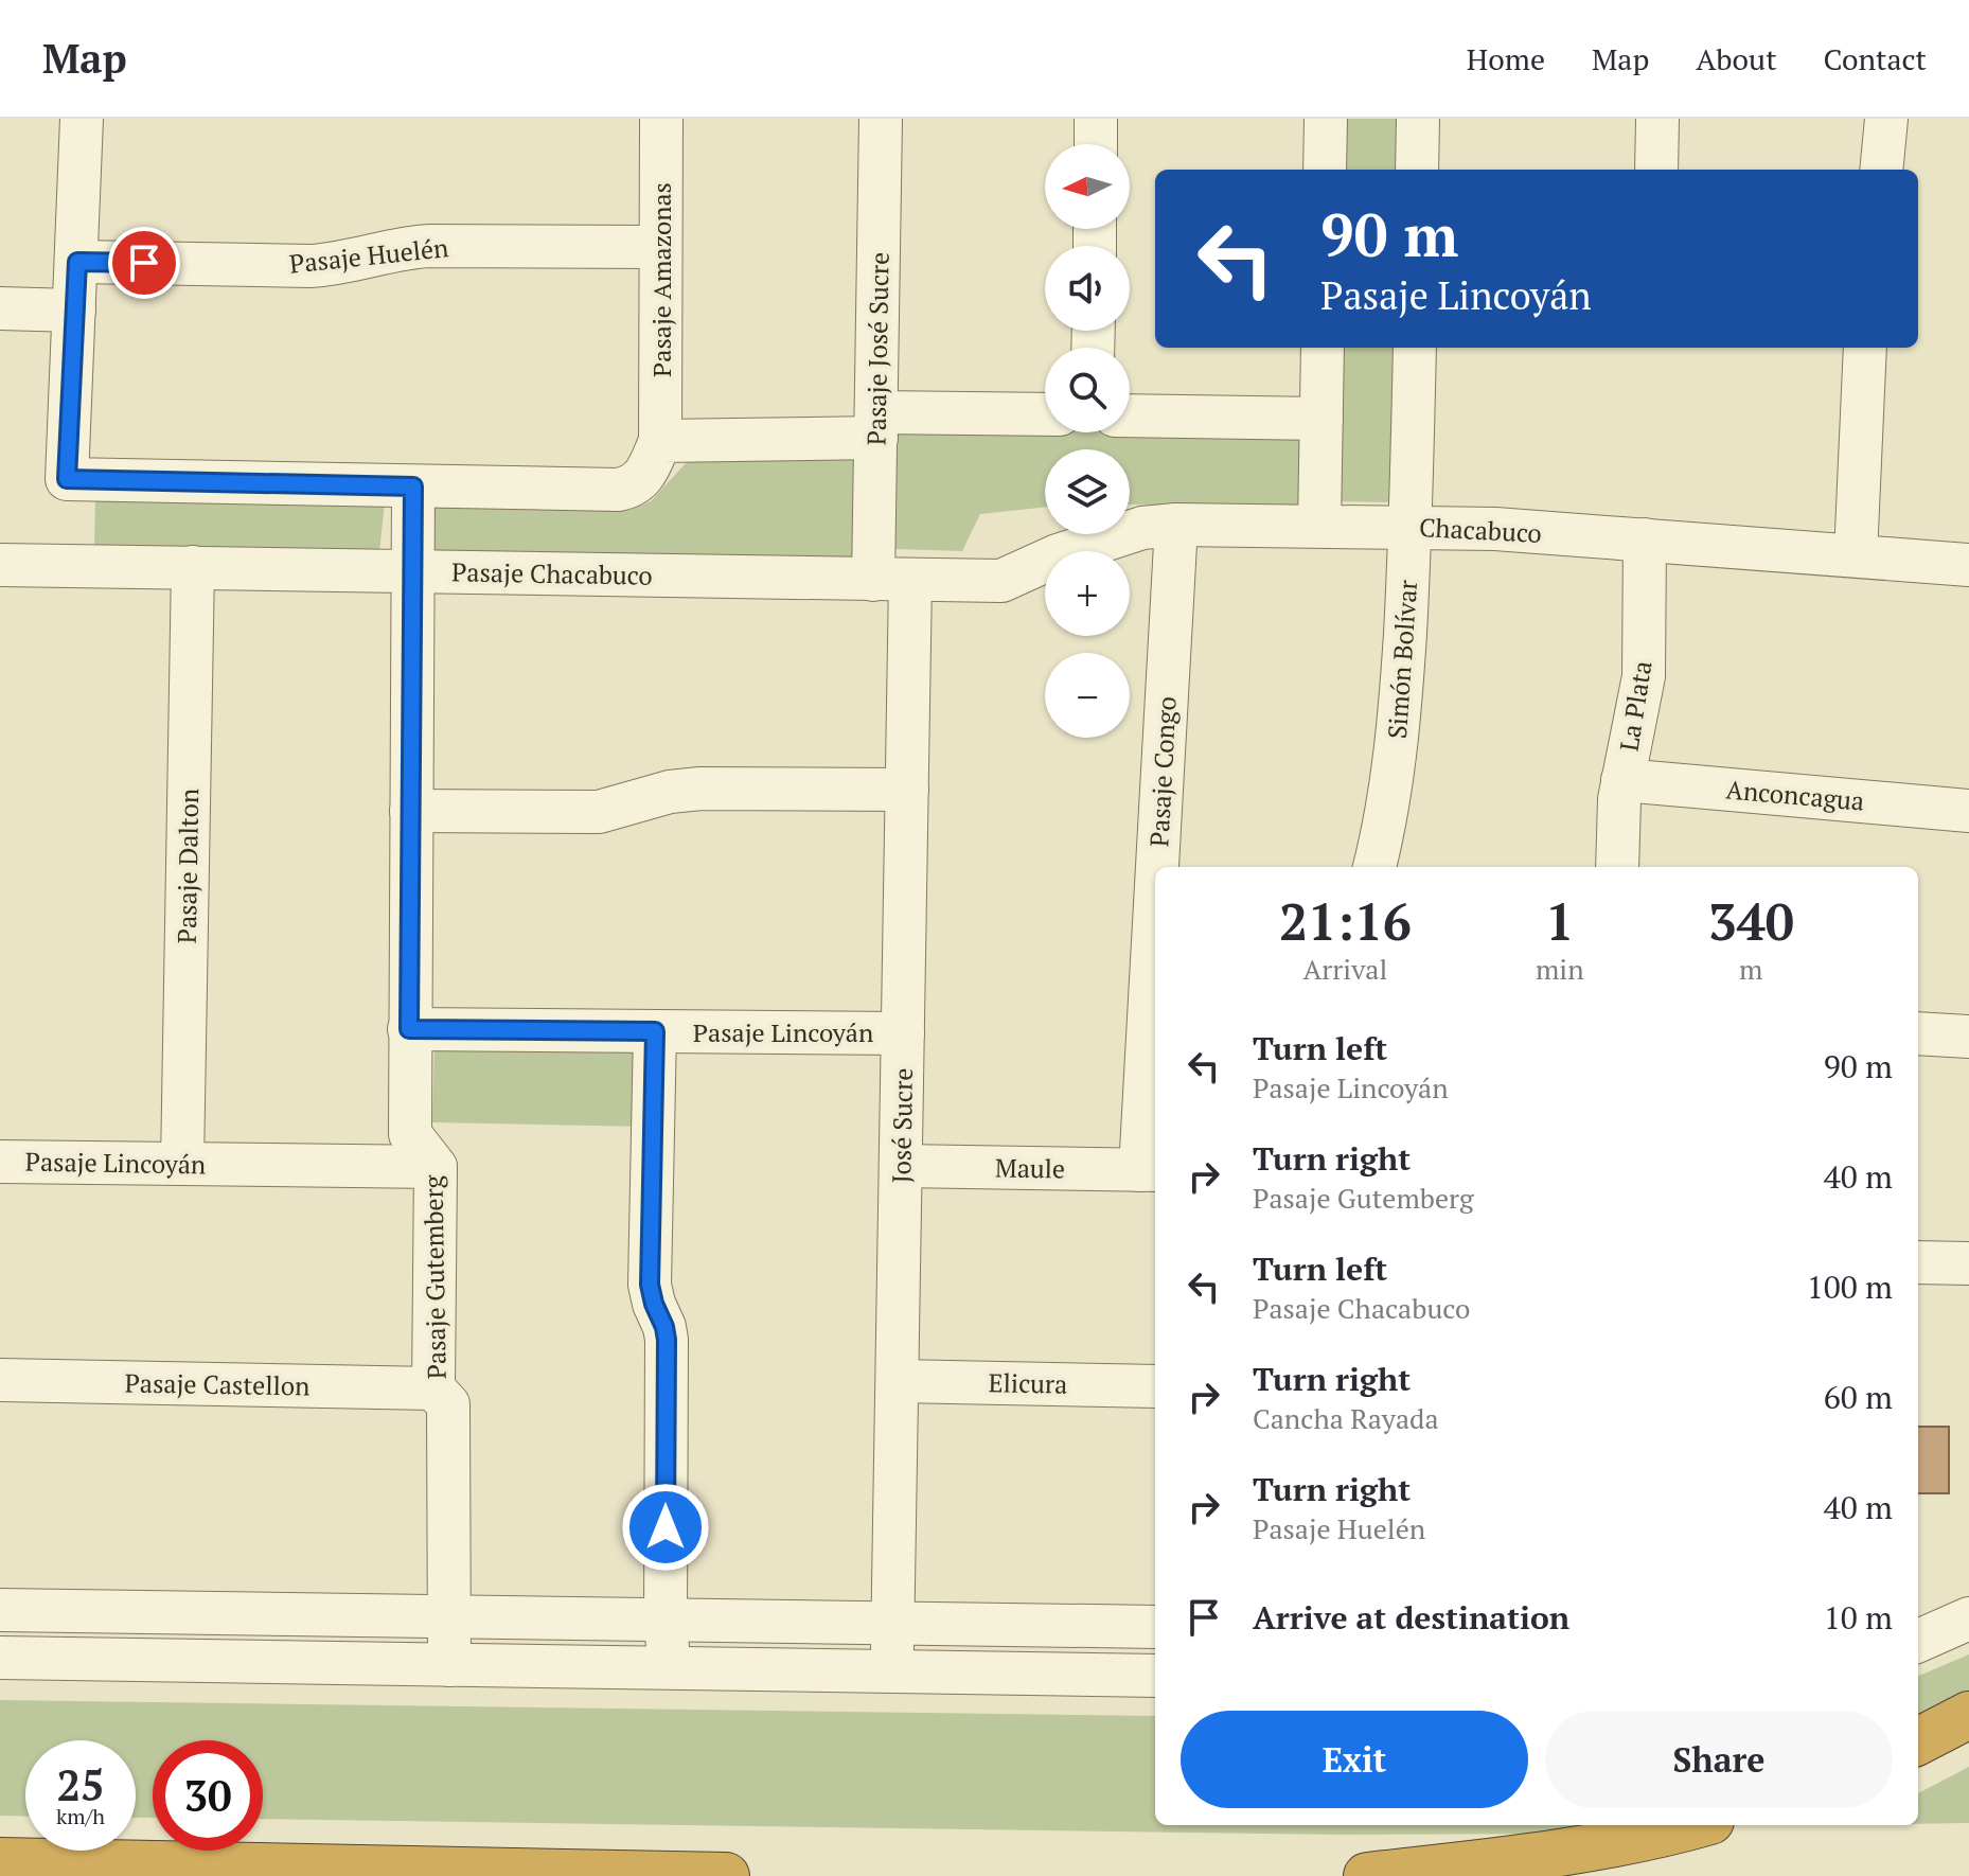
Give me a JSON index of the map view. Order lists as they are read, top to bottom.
{
  "streets": {
    "street": [
      "Pasaje Huelén",
      "Pasaje Amazonas",
      "Pasaje José Sucre",
      "Chacabuco",
      "Pasaje Chacabuco",
      "Simón Bolívar",
      "La Plata",
      "Pasaje Congo",
      "Anconcagua",
      "Pasaje Dalton",
      "Pasaje Lincoyán",
      "José Sucre",
      "Maule",
      "Pasaje Gutemberg",
      "Elicura",
      "Pasaje Castellon"
    ]
  },
  "crossings": [
    ["Pasaje Huelén", "Pasaje Amazonas"],
    ["Pasaje José Sucre", "Pasaje Chacabuco"],
    ["Pasaje José Sucre", "José Sucre"],
    ["Chacabuco", "Pasaje Chacabuco"],
    ["Chacabuco", "Simón Bolívar"],
    ["Chacabuco", "La Plata"],
    ["Chacabuco", "Pasaje Congo"],
    ["Pasaje Chacabuco", "Pasaje Dalton"],
    ["Pasaje Chacabuco", "José Sucre"],
    ["Pasaje Chacabuco", "Pasaje Gutemberg"],
    ["La Plata", "Anconcagua"],
    ["Pasaje Congo", "Maule"],
    ["Pasaje Dalton", "Pasaje Lincoyán"],
    ["Pasaje Lincoyán", "José Sucre"],
    ["Pasaje Lincoyán", "Pasaje Gutemberg"],
    ["José Sucre", "Maule"],
    ["José Sucre", "Elicura"],
    ["Pasaje Gutemberg", "Pasaje Castellon"]
  ],
  "north": "left",
  "page": {
    "header": "Map",
    "nav": [
      "Home",
      "Map",
      "About",
      "Contact"
    ],
    "map_buttons": ["+", "−"],
    "turn": ["90 m", "Pasaje Lincoyán"],
    "eta": [
      "21:16",
      "Arrival",
      "1",
      "min",
      "340",
      "m"
    ],
    "list": [
      {
        "name": "Turn left",
        "note": "Pasaje Lincoyán",
        "value": "90 m"
      },
      {
        "name": "Turn right",
        "note": "Pasaje Gutemberg",
        "value": "40 m"
      },
      {
        "name": "Turn left",
        "note": "Pasaje Chacabuco",
        "value": "100 m"
      },
      {
        "name": "Turn right",
        "note": "Cancha Rayada",
        "value": "60 m"
      },
      {
        "name": "Turn right",
        "note": "Pasaje Huelén",
        "value": "40 m"
      },
      {
        "name": "Arrive at destination",
        "value": "10 m"
      }
    ],
    "buttons": ["Exit", "Share"],
    "speed": "25 km/h",
    "limit": "30"
  }
}
